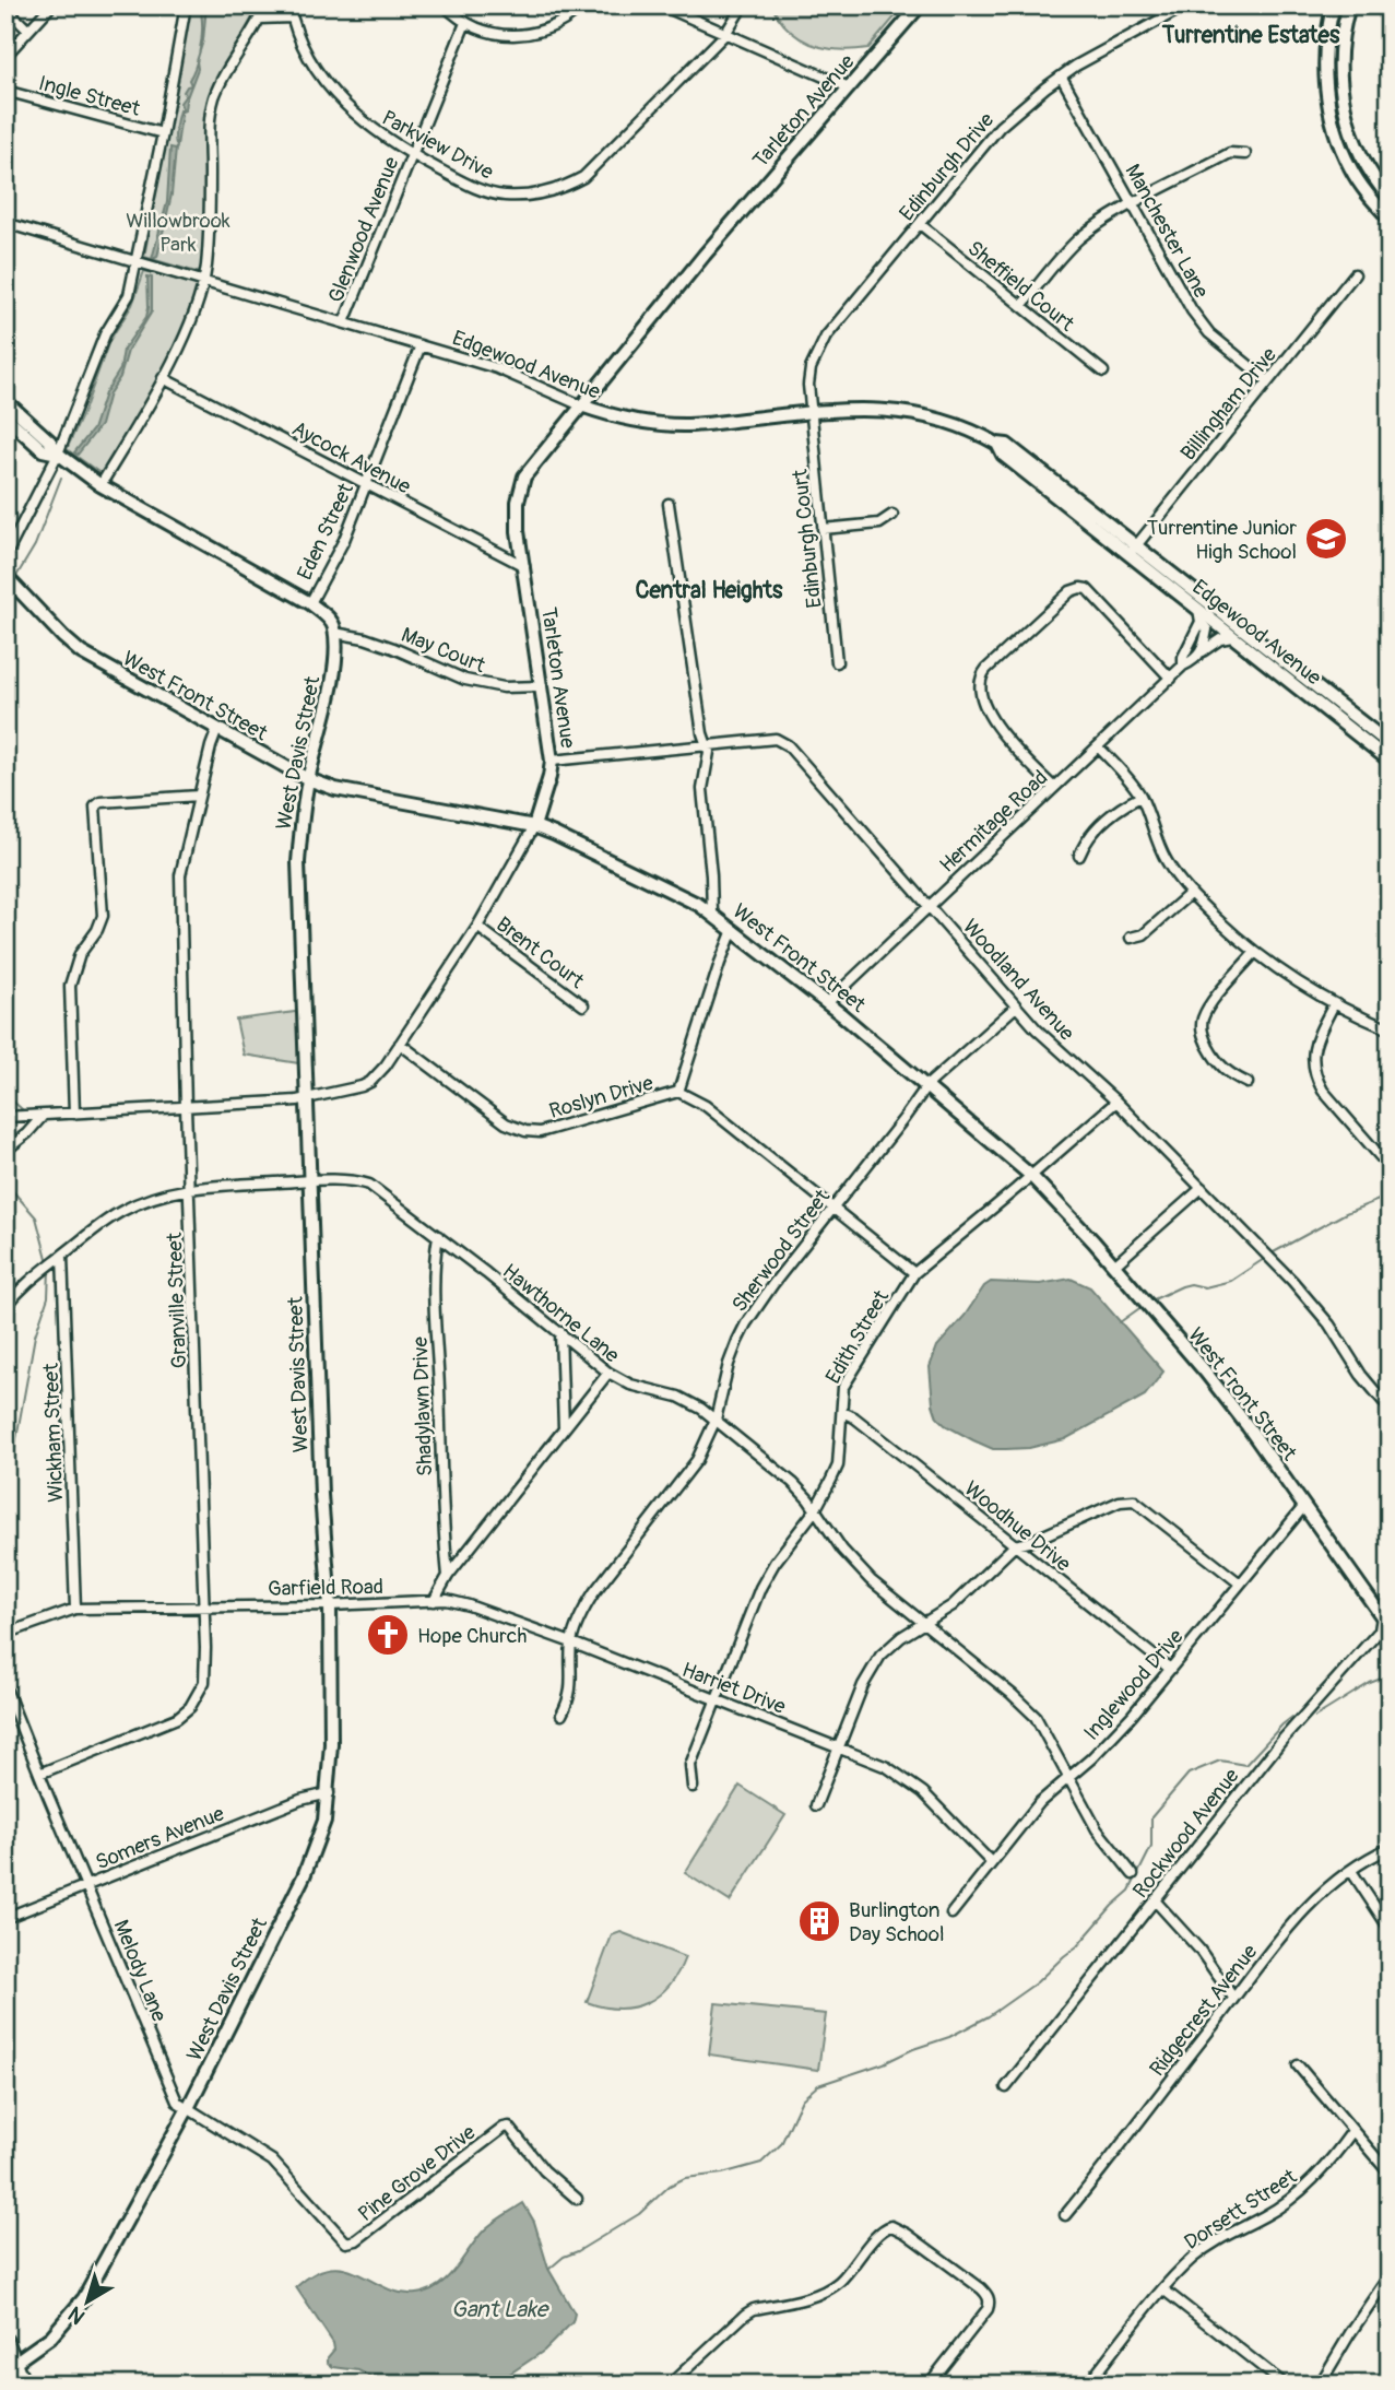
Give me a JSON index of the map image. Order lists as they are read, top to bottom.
{
  "streets": {
    "street": [
      "Ingle Street",
      "Tarleton Avenue",
      "Parkview Drive",
      "Edinburgh Drive",
      "Glenwood Avenue",
      "Manchester Lane",
      "Sheffield Court",
      "Edgewood Avenue",
      "Billingham Drive",
      "Aycock Avenue",
      "Eden Street",
      "Edinburgh Court",
      "May Court",
      "West Front Street",
      "West Davis Street",
      "Hermitage Road",
      "Brent Court",
      "Woodland Avenue",
      "Roslyn Drive",
      "Sherwood Street",
      "Granville Street",
      "Hawthorne Lane",
      "Edith Street",
      "Shadylawn Drive",
      "Wickham Street",
      "Woodhue Drive",
      "Garfield Road",
      "Inglewood Drive",
      "Harriet Drive",
      "Rockwood Avenue",
      "Somers Avenue",
      "Melody Lane",
      "Ridgecrest Avenue",
      "Pine Grove Drive",
      "Dorsett Street"
    ]
  },
  "crossings": [
    ["Tarleton Avenue", "Edgewood Avenue"],
    ["Tarleton Avenue", "Aycock Avenue"],
    ["Tarleton Avenue", "May Court"],
    ["Tarleton Avenue", "West Front Street"],
    ["Tarleton Avenue", "West Davis Street"],
    ["Tarleton Avenue", "Brent Court"],
    ["Tarleton Avenue", "Woodland Avenue"],
    ["Tarleton Avenue", "Roslyn Drive"],
    ["Tarleton Avenue", "Granville Street"],
    ["Parkview Drive", "Glenwood Avenue"],
    ["Edinburgh Drive", "Manchester Lane"],
    ["Edinburgh Drive", "Sheffield Court"],
    ["Edinburgh Drive", "Edgewood Avenue"],
    ["Edinburgh Drive", "Edinburgh Court"],
    ["Glenwood Avenue", "Edgewood Avenue"],
    ["Manchester Lane", "Billingham Drive"],
    ["Edgewood Avenue", "Billingham Drive"],
    ["Edgewood Avenue", "Eden Street"],
    ["Edgewood Avenue", "Edinburgh Court"],
    ["Edgewood Avenue", "Hermitage Road"],
    ["Aycock Avenue", "Eden Street"],
    ["May Court", "West Davis Street"],
    ["West Front Street", "West Davis Street"],
    ["West Front Street", "Hermitage Road"],
    ["West Front Street", "Sherwood Street"],
    ["West Front Street", "Granville Street"],
    ["West Front Street", "Edith Street"],
    ["West Front Street", "Inglewood Drive"],
    ["West Front Street", "Rockwood Avenue"],
    ["West Davis Street", "Hawthorne Lane"],
    ["West Davis Street", "Garfield Road"],
    ["West Davis Street", "Somers Avenue"],
    ["West Davis Street", "Melody Lane"],
    ["Hermitage Road", "Woodland Avenue"],
    ["Woodland Avenue", "Sherwood Street"],
    ["Woodland Avenue", "Edith Street"],
    ["Roslyn Drive", "Sherwood Street"],
    ["Roslyn Drive", "Edith Street"],
    ["Sherwood Street", "Hawthorne Lane"],
    ["Sherwood Street", "Harriet Drive"],
    ["Granville Street", "Hawthorne Lane"],
    ["Granville Street", "Garfield Road"],
    ["Granville Street", "Melody Lane"],
    ["Hawthorne Lane", "Edith Street"],
    ["Hawthorne Lane", "Shadylawn Drive"],
    ["Hawthorne Lane", "Wickham Street"],
    ["Hawthorne Lane", "Inglewood Drive"],
    ["Edith Street", "Woodhue Drive"],
    ["Edith Street", "Harriet Drive"],
    ["Wickham Street", "Garfield Road"],
    ["Woodhue Drive", "Inglewood Drive"],
    ["Garfield Road", "Harriet Drive"],
    ["Inglewood Drive", "Harriet Drive"],
    ["Somers Avenue", "Melody Lane"],
    ["Melody Lane", "Pine Grove Drive"]
  ],
  "districts": ["Turrentine Estates", "Central Heights"],
  "water": ["Gant Lake"],
  "parks": ["Willowbrook Park"],
  "places": {
    "school or university": ["Turrentine Junior High School"],
    "church": ["Hope Church"],
    "building": ["Burlington Day School"]
  },
  "north": "bottom left"
}
